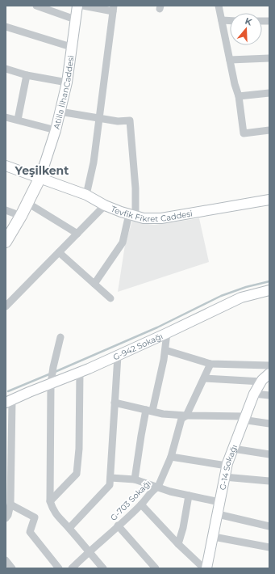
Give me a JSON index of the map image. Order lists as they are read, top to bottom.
{
  "streets": {
    "street": [
      "Atilla İlhanCaddesi",
      "Tevfik Fikret Caddesi",
      "G-942 Sokağı",
      "G-14 Sokağı",
      "G-703 Sokağı"
    ]
  },
  "crossings": [
    ["Atilla İlhanCaddesi", "Tevfik Fikret Caddesi"]
  ],
  "districts": ["Yeşilkent"],
  "north": "top"
}
